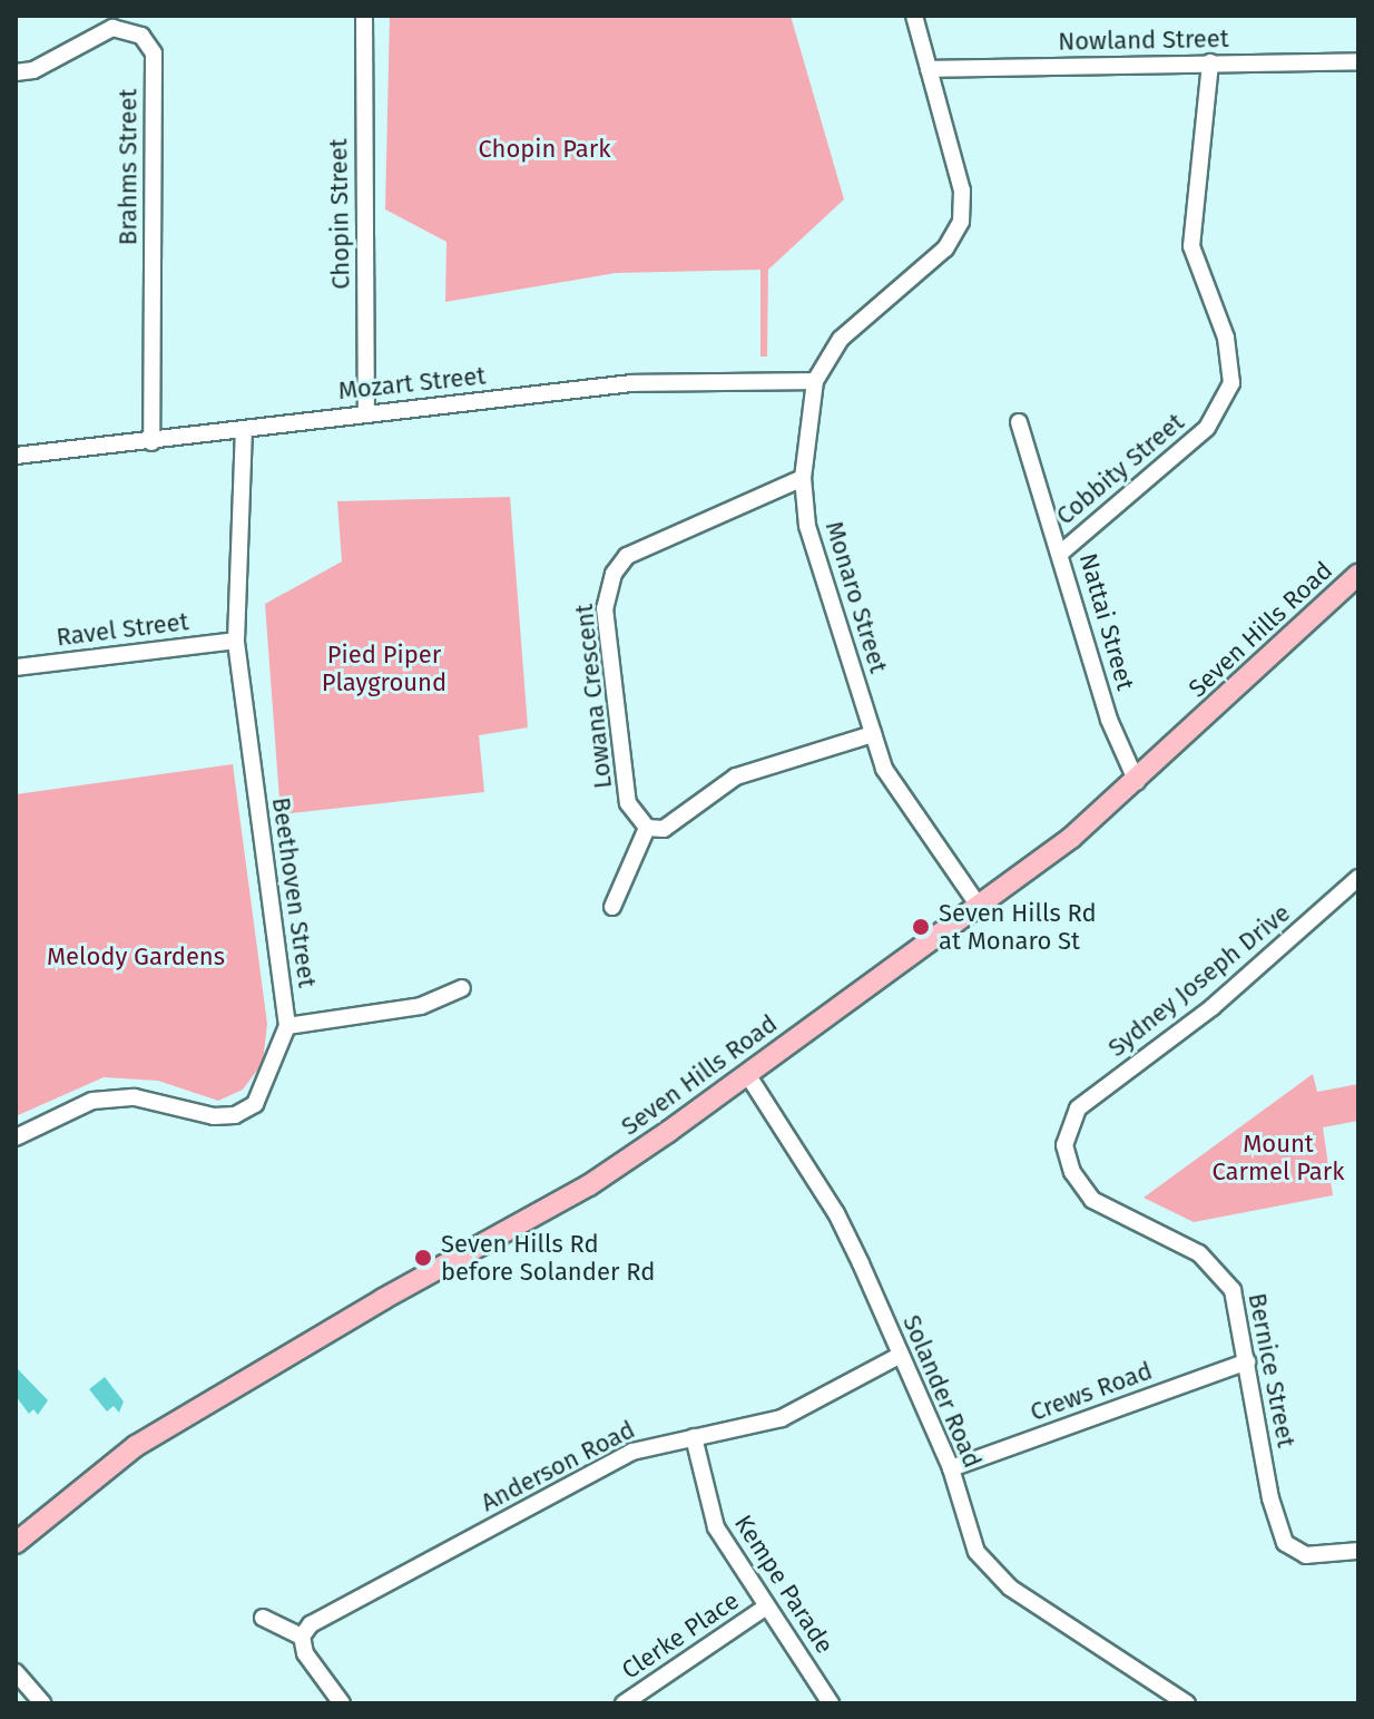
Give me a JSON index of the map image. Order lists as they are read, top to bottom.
{
  "streets": {
    "main road": ["Seven Hills Road"],
    "street": [
      "Nowland Street",
      "Brahms Street",
      "Chopin Street",
      "Mozart Street",
      "Cobbity Street",
      "Monaro Street",
      "Nattai Street",
      "Ravel Street",
      "Lowana Crescent",
      "Beethoven Street",
      "Sydney Joseph Drive",
      "Bernice Street",
      "Solander Road",
      "Crews Road",
      "Anderson Road",
      "Kempe Parade",
      "Clerke Place"
    ]
  },
  "crossings": [
    ["Nowland Street", "Cobbity Street"],
    ["Nowland Street", "Monaro Street"],
    ["Brahms Street", "Mozart Street"],
    ["Chopin Street", "Mozart Street"],
    ["Mozart Street", "Monaro Street"],
    ["Mozart Street", "Beethoven Street"],
    ["Cobbity Street", "Nattai Street"],
    ["Monaro Street", "Seven Hills Road"],
    ["Monaro Street", "Lowana Crescent"],
    ["Nattai Street", "Seven Hills Road"],
    ["Ravel Street", "Beethoven Street"],
    ["Seven Hills Road", "Solander Road"],
    ["Sydney Joseph Drive", "Bernice Street"],
    ["Bernice Street", "Crews Road"],
    ["Solander Road", "Crews Road"],
    ["Solander Road", "Anderson Road"],
    ["Anderson Road", "Kempe Parade"],
    ["Kempe Parade", "Clerke Place"]
  ],
  "parks": [
    "Chopin Park",
    "Pied Piper Playground",
    "Melody Gardens",
    "Mount Carmel Park"
  ],
  "places": ["Seven Hills Rd at Monaro St", "Seven Hills Rd before Solander Rd"]
}
